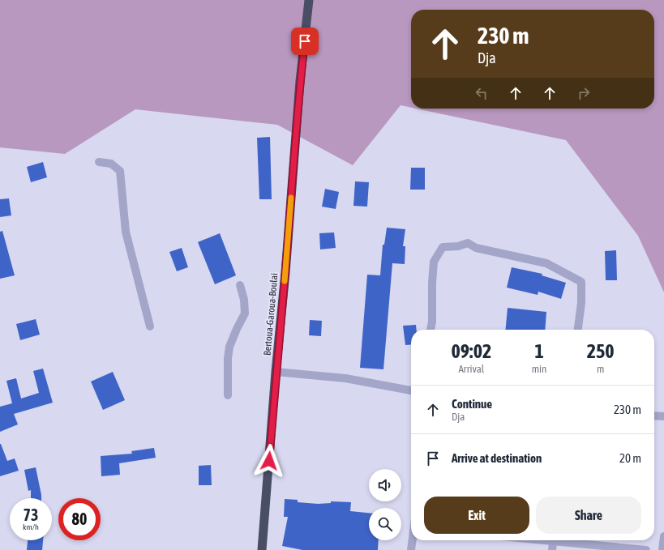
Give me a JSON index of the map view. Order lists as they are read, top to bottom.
{
  "streets": {
    "highway": ["Bertoua-Garoua-Boulai"]
  },
  "page": {
    "turn": ["230 m", "Dja"],
    "eta": [
      "09:02",
      "Arrival",
      "1",
      "min",
      "250",
      "m"
    ],
    "list": [
      {
        "name": "Continue",
        "note": "Dja",
        "value": "230 m"
      },
      {
        "name": "Arrive at destination",
        "value": "20 m"
      }
    ],
    "buttons": ["Exit", "Share"],
    "speed": "73 km/h",
    "limit": "80"
  }
}
